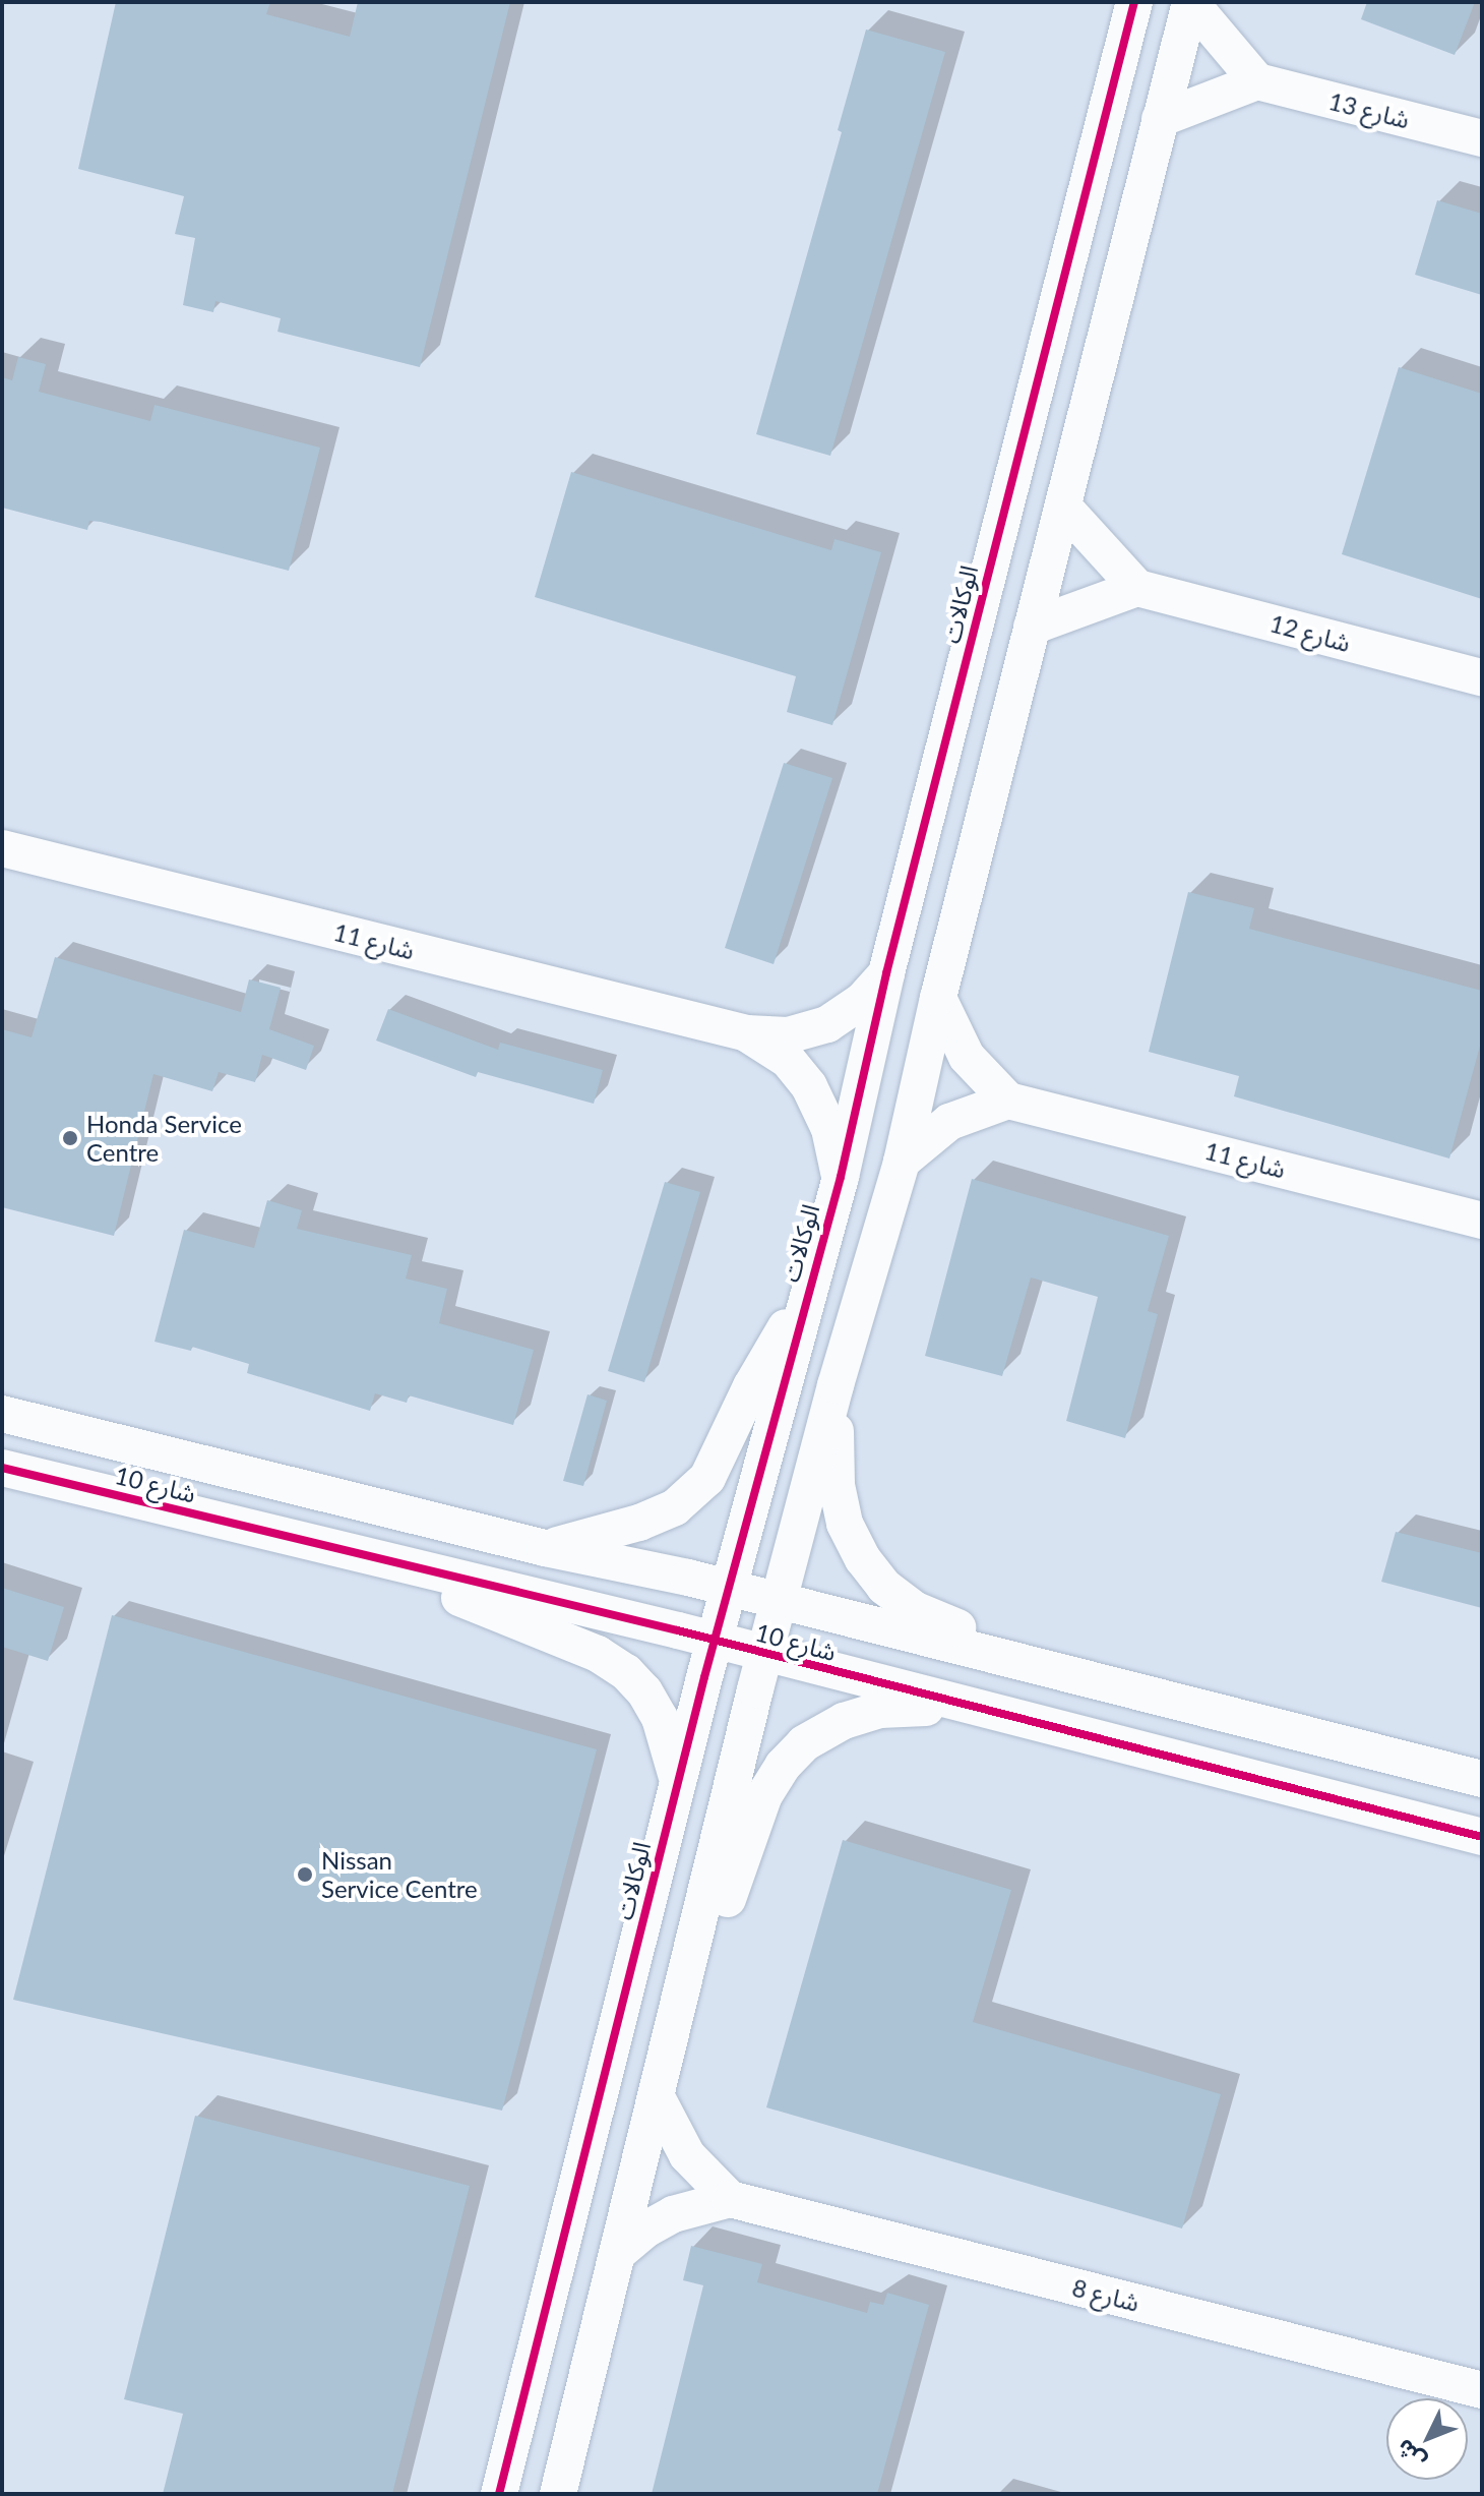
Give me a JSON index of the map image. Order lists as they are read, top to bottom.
{
  "streets": {
    "street": [
      "شارع 13",
      "الوكالات",
      "شارع 12",
      "شارع 11",
      "شارع 10",
      "شارع 8"
    ]
  },
  "crossings": [
    ["الوكالات", "شارع 11"],
    ["الوكالات", "شارع 10"]
  ],
  "places": ["Honda Service Centre", "Nissan Service Centre"],
  "north": "bottom left"
}
